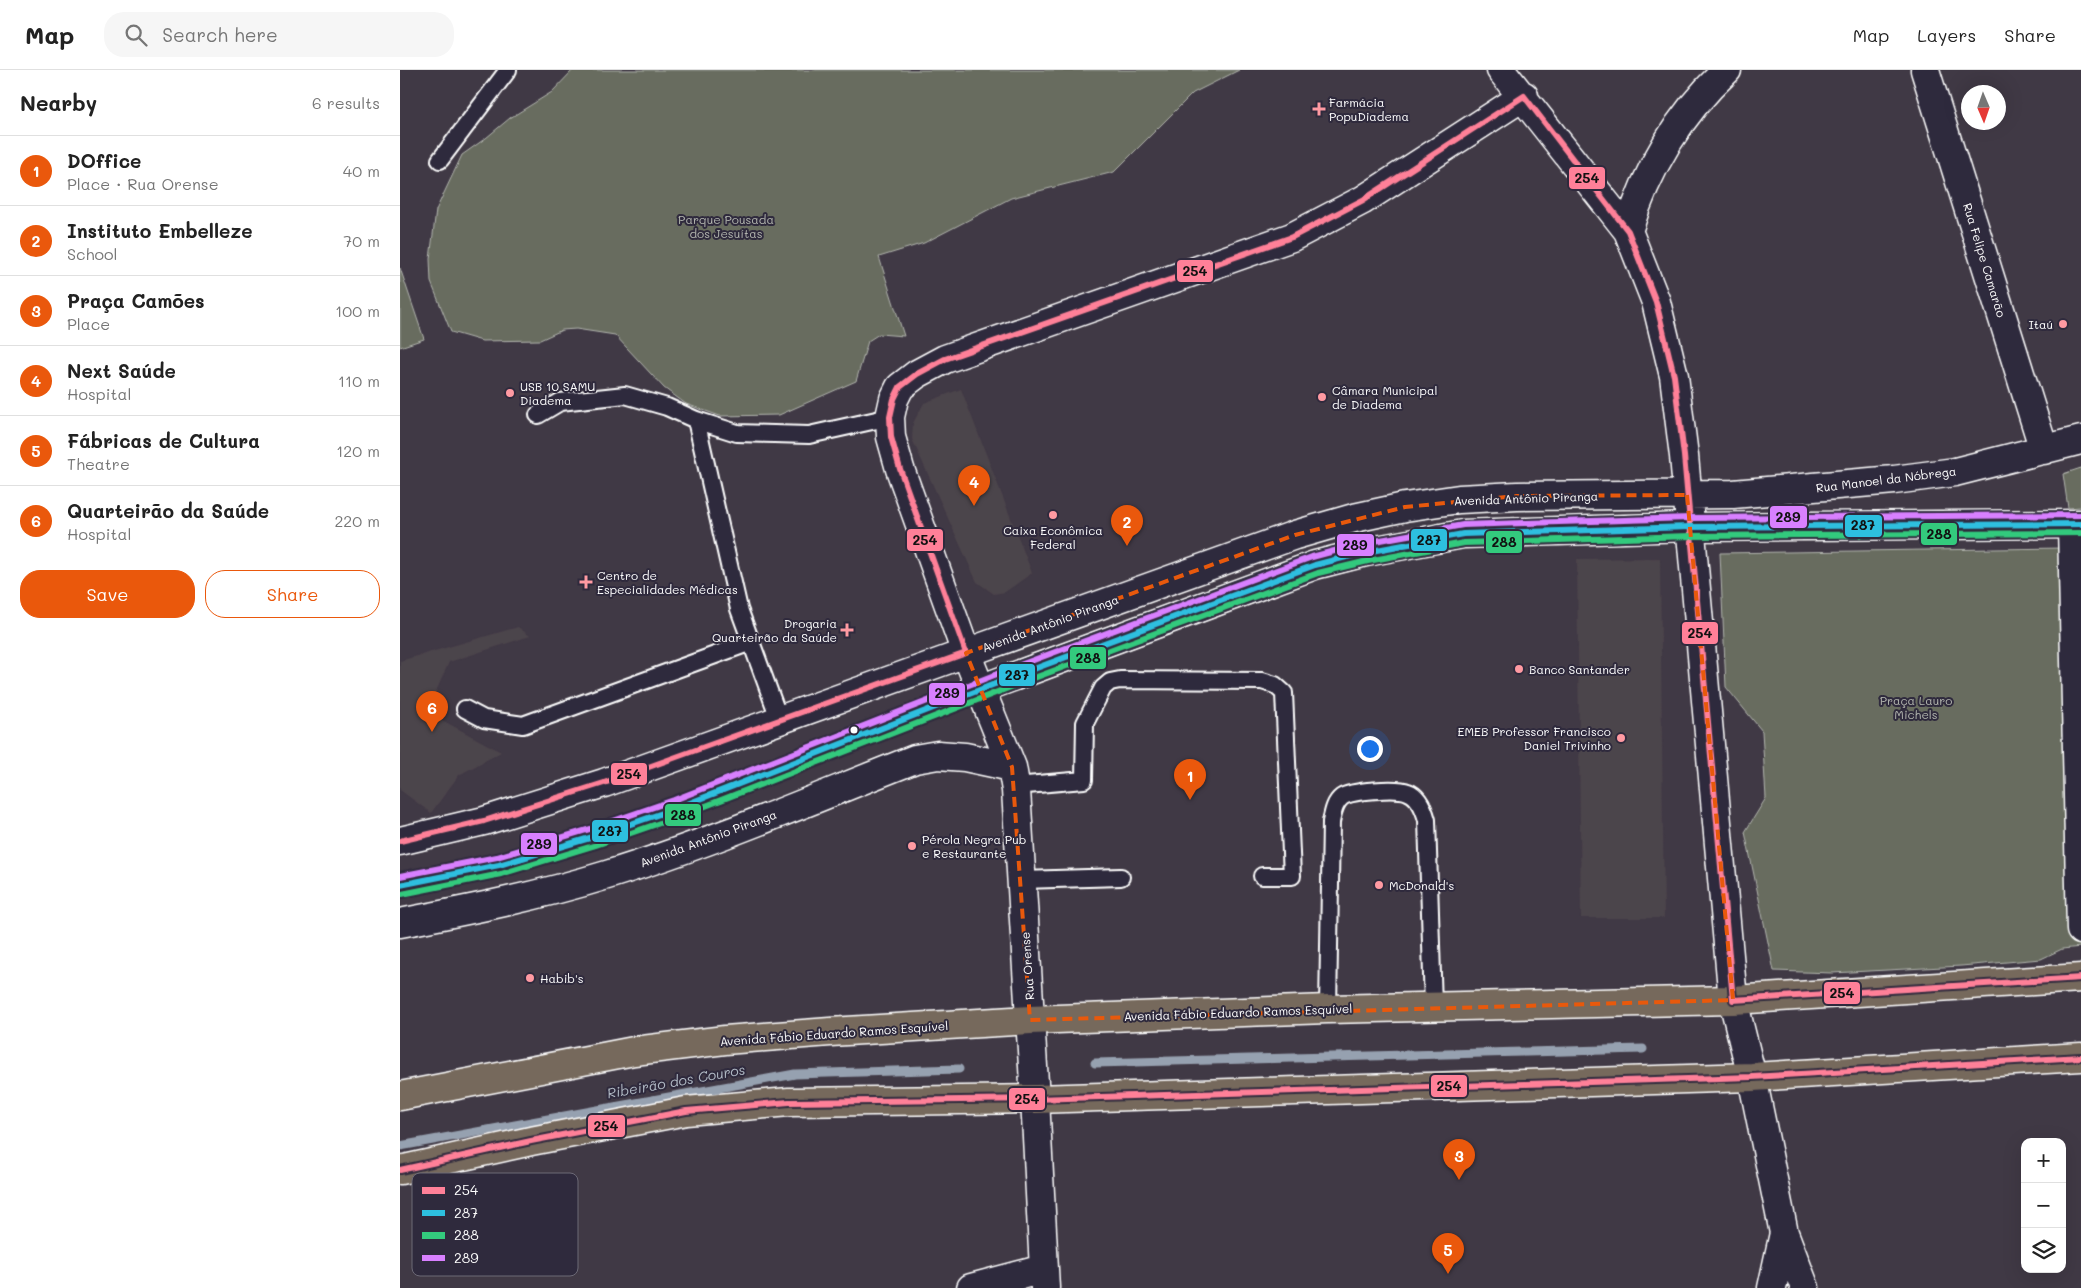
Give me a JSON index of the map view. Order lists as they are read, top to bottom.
{
  "streets": {
    "main road": ["Avenida Fábio Eduardo Ramos Esquível"],
    "street": [
      "Rua Felipe Camarão",
      "Rua Manoel da Nóbrega",
      "Avenida Antônio Piranga",
      "Rua Orense"
    ]
  },
  "crossings": [
    ["Rua Felipe Camarão", "Rua Manoel da Nóbrega"],
    ["Rua Manoel da Nóbrega", "Avenida Antônio Piranga"],
    ["Avenida Antônio Piranga", "Rua Orense"],
    ["Rua Orense", "Avenida Fábio Eduardo Ramos Esquível"]
  ],
  "water": ["Ribeirão dos Couros"],
  "parks": ["Parque Pousada dos Jesuítas", "Praça Lauro Michels"],
  "places": {
    "health": ["Farmácia PopuDiadema", "Centro de Especialidades Médicas", "Drogaria Quarteirão da Saúde"],
    "other": [
      "Itaú",
      "USB 10 SAMU Diadema",
      "Câmara Municipal de Diadema",
      "Caixa Econômica Federal",
      "Banco Santander",
      "EMEB Professor Francisco Daniel Trivinho",
      "Pérola Negra Pub e Restaurante",
      "McDonald's",
      "Habib's"
    ]
  },
  "lines": [
    "transit line 254",
    "transit line 289",
    "transit line 287",
    "transit line 288"
  ],
  "legend": [
    "254",
    "287",
    "288",
    "289"
  ],
  "north": "bottom",
  "page": {
    "header": "Map",
    "search": "Search here",
    "nav": ["Map", "Layers", "Share"],
    "heading": ["Nearby", "6 results"],
    "list": [
      {
        "mark": "1",
        "name": "DOffice",
        "note": "Place · Rua Orense",
        "value": "40 m"
      },
      {
        "mark": "2",
        "name": "Instituto Embelleze",
        "note": "School",
        "value": "70 m"
      },
      {
        "mark": "3",
        "name": "Praça Camões",
        "note": "Place",
        "value": "100 m"
      },
      {
        "mark": "4",
        "name": "Next Saúde",
        "note": "Hospital",
        "value": "110 m"
      },
      {
        "mark": "5",
        "name": "Fábricas de Cultura",
        "note": "Theatre",
        "value": "120 m"
      },
      {
        "mark": "6",
        "name": "Quarteirão da Saúde",
        "note": "Hospital",
        "value": "220 m"
      }
    ],
    "pins": [
      "4",
      "2",
      "6",
      "1",
      "3",
      "5"
    ],
    "buttons": ["Save", "Share"],
    "map_buttons": ["+", "−"]
  }
}
